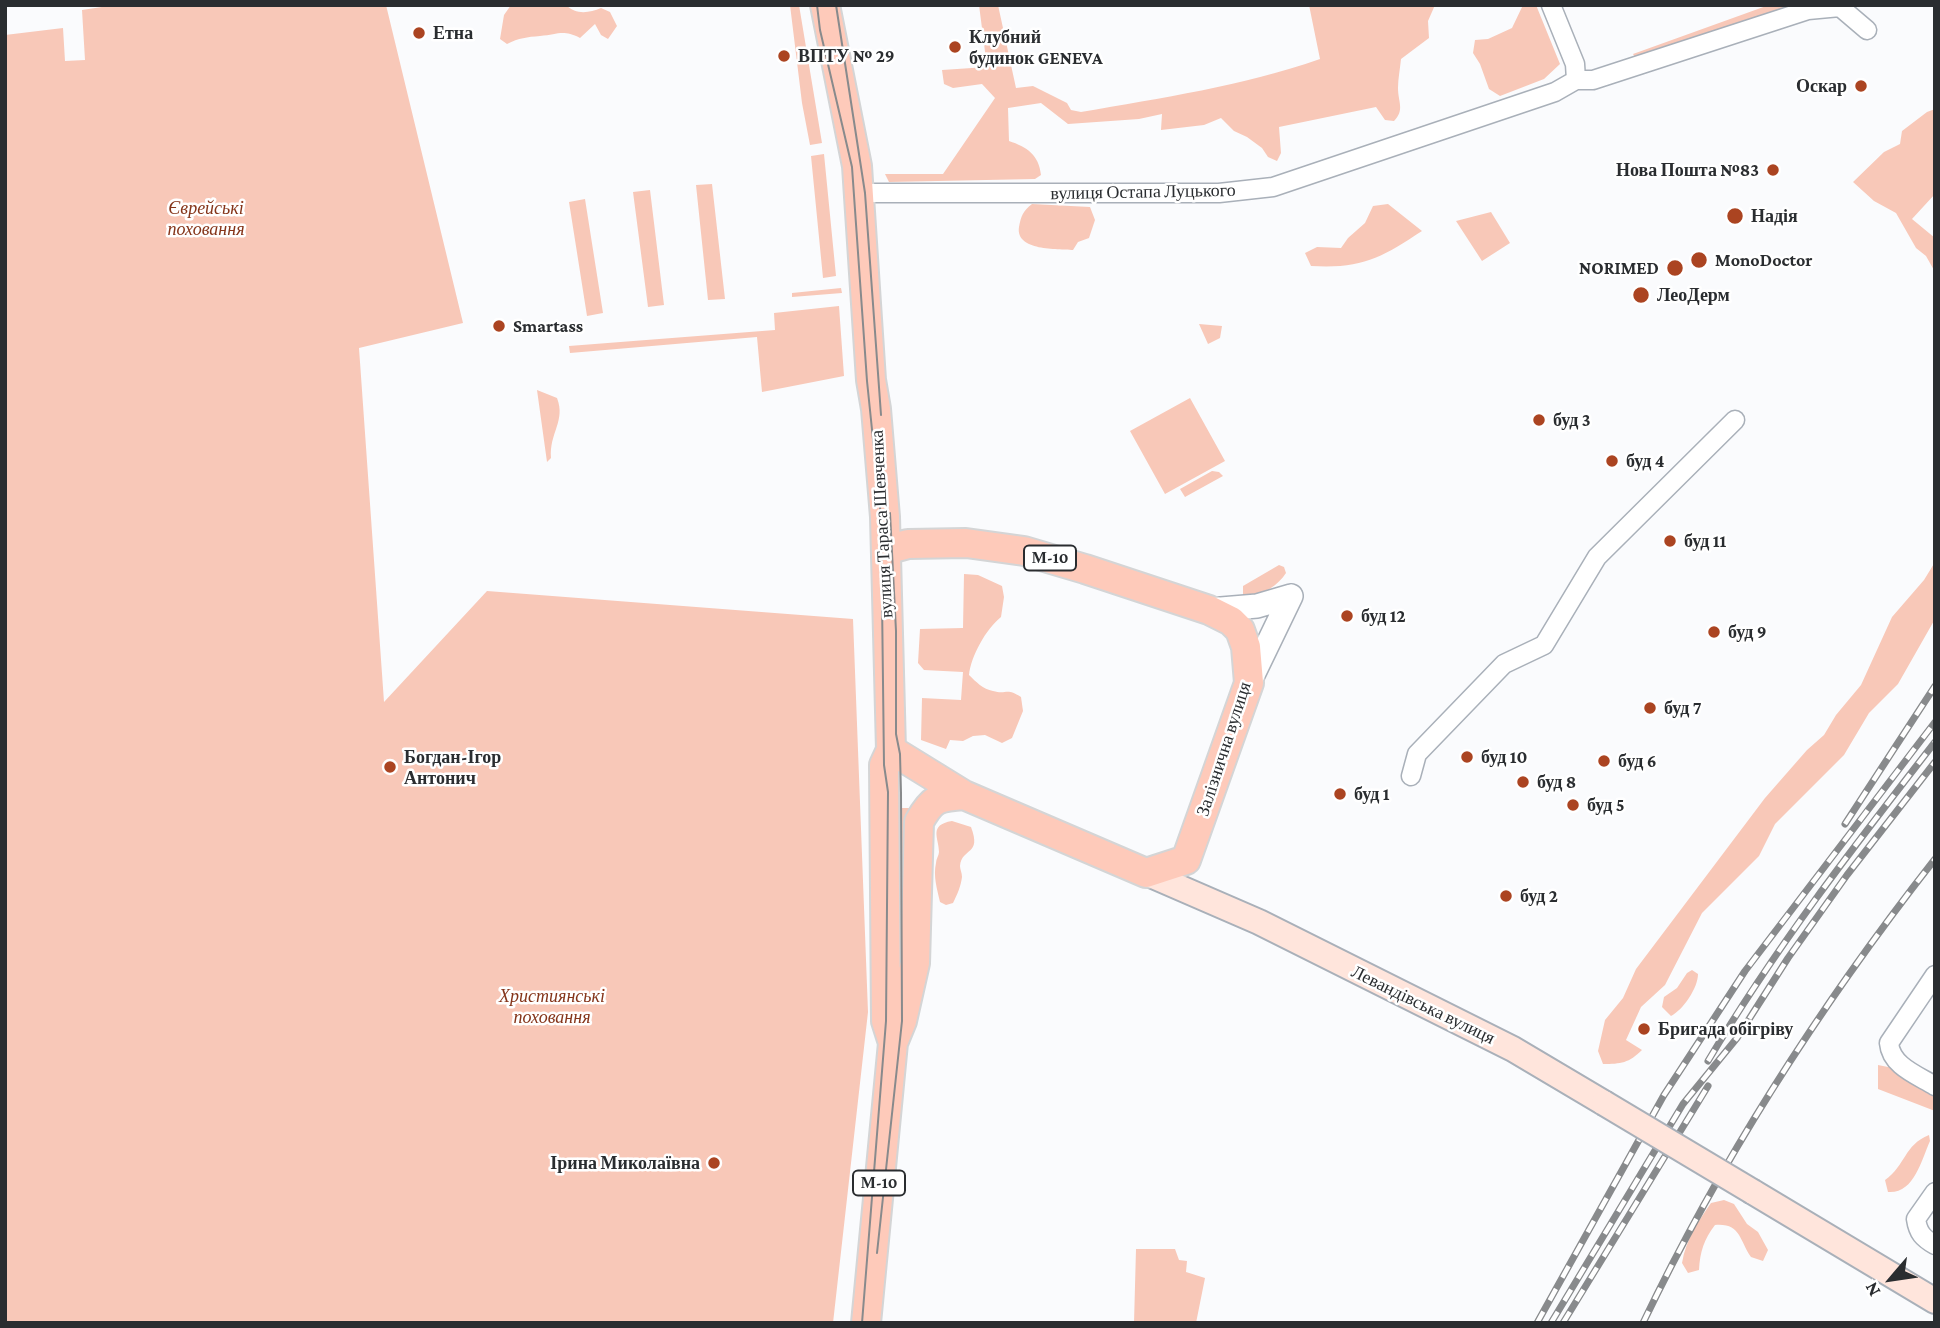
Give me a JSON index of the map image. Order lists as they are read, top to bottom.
{
  "streets": {
    "main road": [
      "вулиця Тараса Шевченка",
      "М-10",
      "Залізнична вулиця",
      "Левандівська вулиця"
    ],
    "street": ["вулиця Остапа Луцького"]
  },
  "crossings": [
    ["вулиця Остапа Луцького", "вулиця Тараса Шевченка"],
    ["вулиця Тараса Шевченка", "Залізнична вулиця"],
    ["вулиця Тараса Шевченка", "Левандівська вулиця"]
  ],
  "parks": ["Єврейські поховання", "Християнські поховання"],
  "places": [
    "Етна",
    "Клубний будинок GENEVA",
    "ВПТУ № 29",
    "Оскар",
    "Нова Пошта №83",
    "Надія",
    "MonoDoctor",
    "NORIMED",
    "ЛеоДерм",
    "Smartass",
    "буд 3",
    "буд 4",
    "буд 11",
    "буд 12",
    "буд 9",
    "буд 7",
    "буд 10",
    "буд 6",
    "Богдан-Ігор Антонич",
    "буд 8",
    "буд 1",
    "буд 5",
    "буд 2",
    "Бригада обігріву",
    "Ірина Миколаївна"
  ],
  "north": "bottom left"
}
